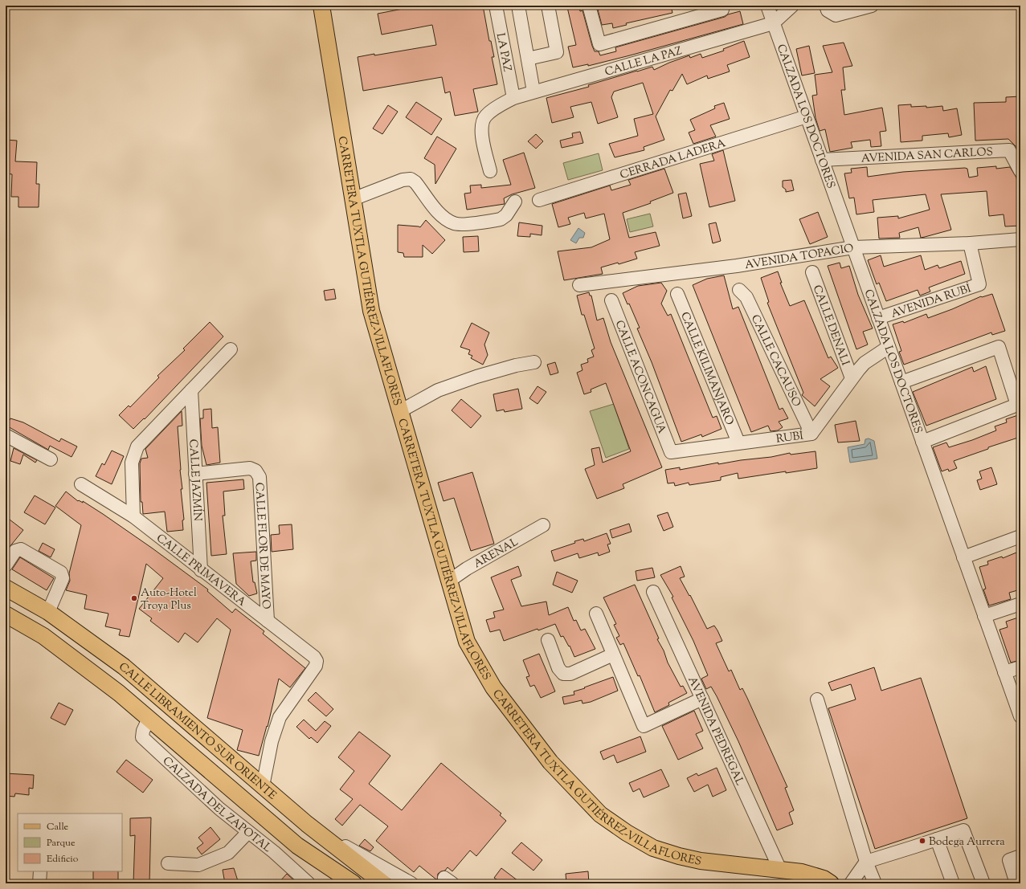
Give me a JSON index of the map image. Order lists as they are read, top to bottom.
{
  "streets": {
    "main road": ["CARRETERA TUXTLA GUTIÉRREZ-VILLAFLORES", "CALLE LIBRAMIENTO SUR ORIENTE"],
    "street": [
      "LA PAZ",
      "CALLE LA PAZ",
      "CALZADA LOS DOCTORES",
      "AVENIDA SAN CARLOS",
      "CERRADA LADERA",
      "AVENIDA TOPACIO",
      "AVENIDA RUBÍ",
      "CALLE DENALI",
      "CALLE CACAUSO",
      "CALLE KILIMANJARO",
      "CALLE ACONCAGUA",
      "RUBÍ",
      "CALLE JAZMÍN",
      "CALLE FLOR DE MAYO",
      "ARENAL",
      "CALLE PRIMAVERA",
      "AVENIDA PEDREGAL",
      "CALZADA DEL ZAPOTAL"
    ]
  },
  "crossings": [
    ["LA PAZ", "CALLE LA PAZ"],
    ["CALLE LA PAZ", "CALZADA LOS DOCTORES"],
    ["CALZADA LOS DOCTORES", "AVENIDA SAN CARLOS"],
    ["CALZADA LOS DOCTORES", "CERRADA LADERA"],
    ["CALZADA LOS DOCTORES", "AVENIDA TOPACIO"],
    ["CALZADA LOS DOCTORES", "AVENIDA RUBÍ"],
    ["CALZADA LOS DOCTORES", "RUBÍ"],
    ["AVENIDA TOPACIO", "AVENIDA RUBÍ"],
    ["CARRETERA TUXTLA GUTIÉRREZ-VILLAFLORES", "ARENAL"],
    ["CARRETERA TUXTLA GUTIÉRREZ-VILLAFLORES", "AVENIDA PEDREGAL"],
    ["CALLE DENALI", "RUBÍ"],
    ["CALLE CACAUSO", "RUBÍ"],
    ["CALLE KILIMANJARO", "RUBÍ"],
    ["CALLE ACONCAGUA", "RUBÍ"],
    ["CALLE JAZMÍN", "CALLE FLOR DE MAYO"],
    ["CALLE JAZMÍN", "CALLE PRIMAVERA"],
    ["CALLE FLOR DE MAYO", "CALLE PRIMAVERA"],
    ["CALLE PRIMAVERA", "CALLE LIBRAMIENTO SUR ORIENTE"],
    ["CALLE LIBRAMIENTO SUR ORIENTE", "CALZADA DEL ZAPOTAL"]
  ],
  "places": ["Auto-Hotel Troya Plus", "Bodega Aurrera"],
  "legend": ["Calle", "Parque", "Edificio"]
}
